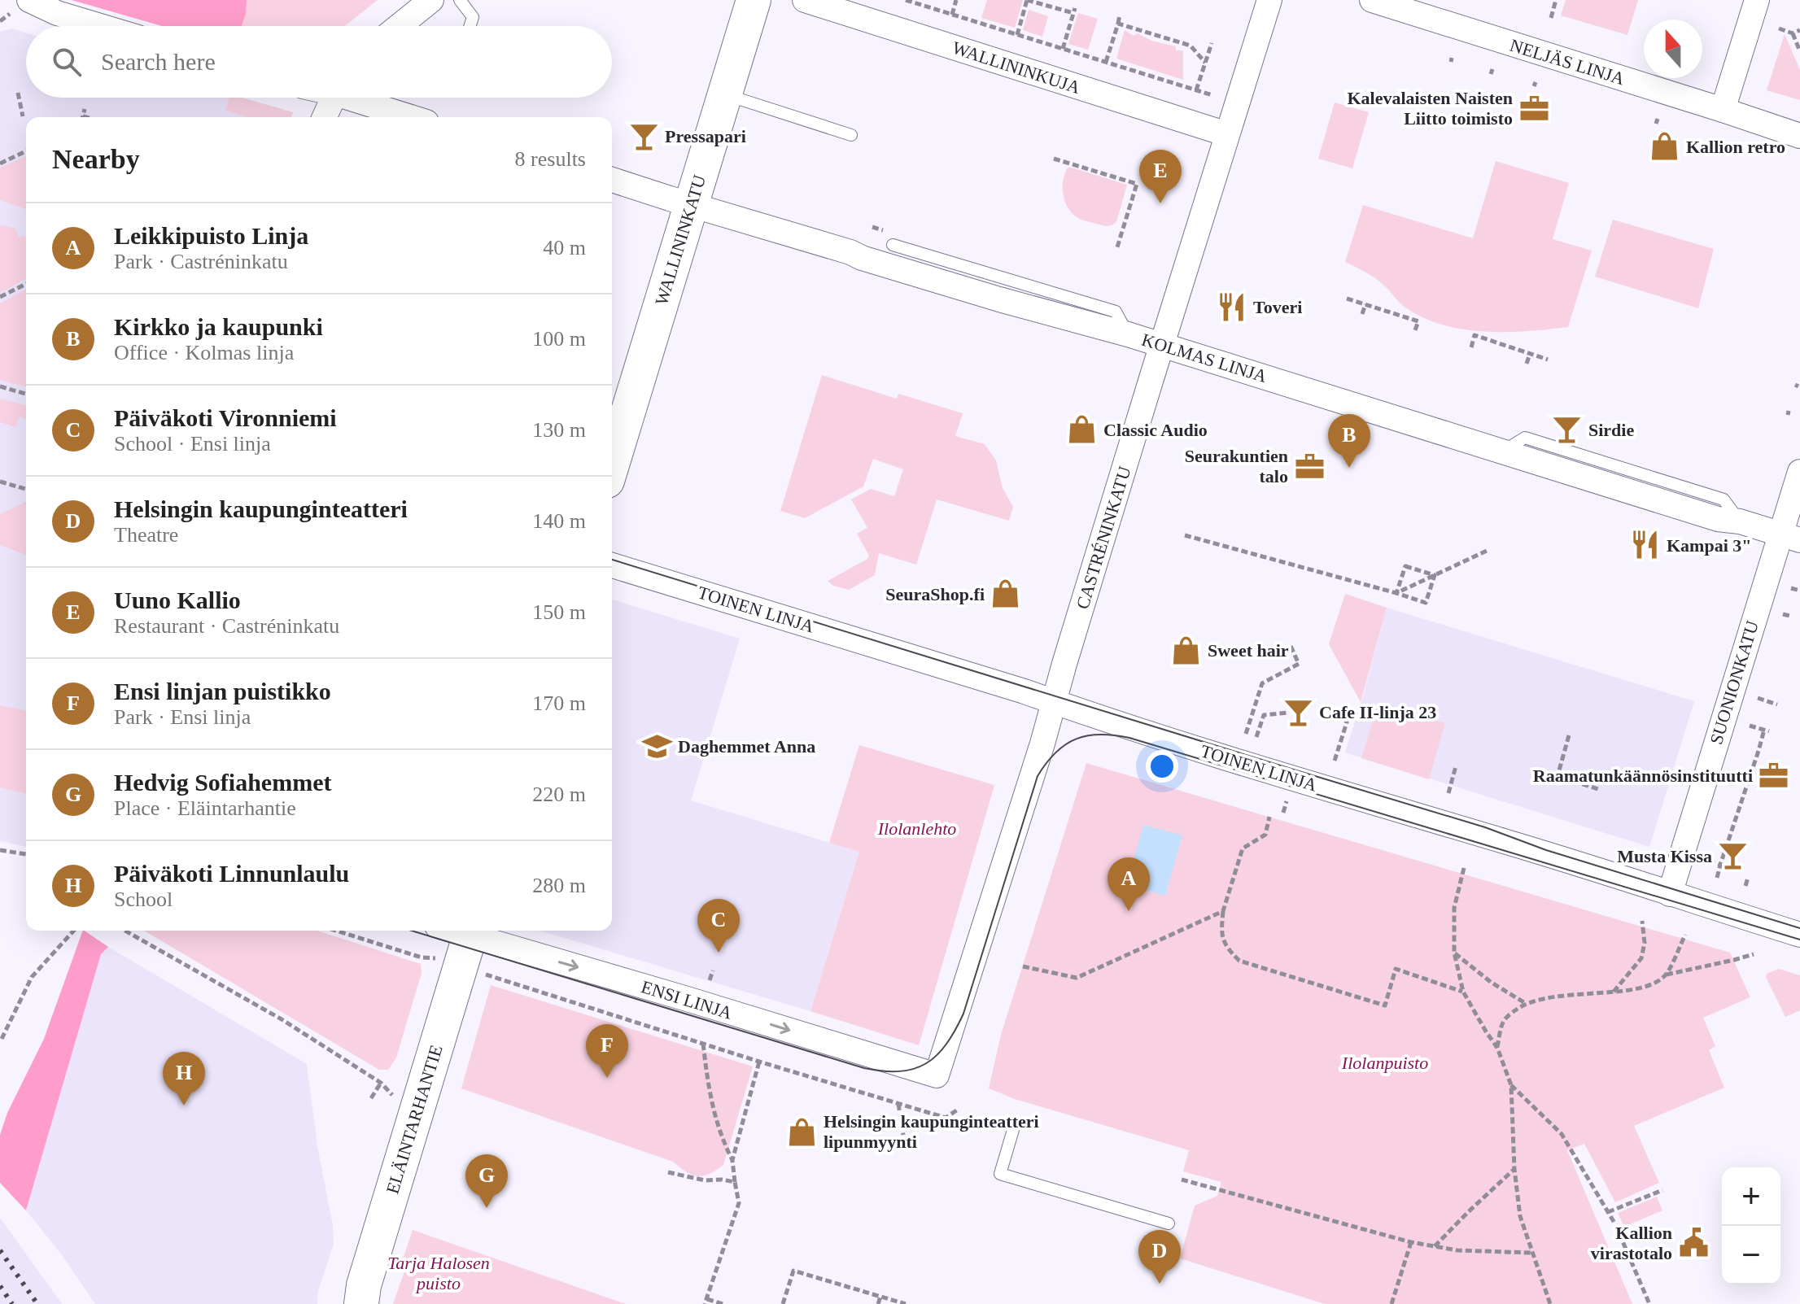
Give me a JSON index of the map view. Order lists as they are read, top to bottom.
{
  "streets": {
    "main road": ["WALLININKATU", "ELÄINTARHANTIE"],
    "street": [
      "NELJÄS LINJA",
      "WALLININKUJA",
      "KOLMAS LINJA",
      "CASTRÉNINKATU",
      "TOINEN LINJA",
      "SUONIONKATU",
      "ENSI LINJA"
    ]
  },
  "crossings": [
    ["WALLININKUJA", "CASTRÉNINKATU"],
    ["WALLININKATU", "KOLMAS LINJA"],
    ["KOLMAS LINJA", "CASTRÉNINKATU"],
    ["KOLMAS LINJA", "SUONIONKATU"],
    ["CASTRÉNINKATU", "TOINEN LINJA"],
    ["CASTRÉNINKATU", "ENSI LINJA"],
    ["TOINEN LINJA", "SUONIONKATU"],
    ["ENSI LINJA", "ELÄINTARHANTIE"]
  ],
  "one_way": ["ENSI LINJA"],
  "parks": ["Ilolanlehto", "Ilolanpuisto", "Tarja Halosen puisto"],
  "places": {
    "office": ["Kalevalaisten Naisten Liitto toimisto", "Seurakuntien talo", "Raamatunkäännösinstituutti"],
    "bar": [
      "Pressapari",
      "Sirdie",
      "Cafe II-linja 23",
      "Musta Kissa"
    ],
    "shop": [
      "Kallion retro",
      "Classic Audio",
      "SeuraShop.fi",
      "Sweet hair",
      "Helsingin kaupunginteatteri lipunmyynti"
    ],
    "restaurant": ["Toveri", "Kampai 3\""],
    "school or university": ["Daghemmet Anna"],
    "public building": ["Kallion virastotalo"]
  },
  "north": "top",
  "page": {
    "search": "Search here",
    "heading": ["Nearby", "8 results"],
    "pins": [
      "E",
      "B",
      "A",
      "C",
      "F",
      "H",
      "G",
      "D"
    ],
    "list": [
      {
        "mark": "A",
        "name": "Leikkipuisto Linja",
        "note": "Park · Castréninkatu",
        "value": "40 m"
      },
      {
        "mark": "B",
        "name": "Kirkko ja kaupunki",
        "note": "Office · Kolmas linja",
        "value": "100 m"
      },
      {
        "mark": "C",
        "name": "Päiväkoti Vironniemi",
        "note": "School · Ensi linja",
        "value": "130 m"
      },
      {
        "mark": "D",
        "name": "Helsingin kaupunginteatteri",
        "note": "Theatre",
        "value": "140 m"
      },
      {
        "mark": "E",
        "name": "Uuno Kallio",
        "note": "Restaurant · Castréninkatu",
        "value": "150 m"
      },
      {
        "mark": "F",
        "name": "Ensi linjan puistikko",
        "note": "Park · Ensi linja",
        "value": "170 m"
      },
      {
        "mark": "G",
        "name": "Hedvig Sofiahemmet",
        "note": "Place · Eläintarhantie",
        "value": "220 m"
      },
      {
        "mark": "H",
        "name": "Päiväkoti Linnunlaulu",
        "note": "School",
        "value": "280 m"
      }
    ],
    "map_buttons": ["+", "−"]
  }
}
